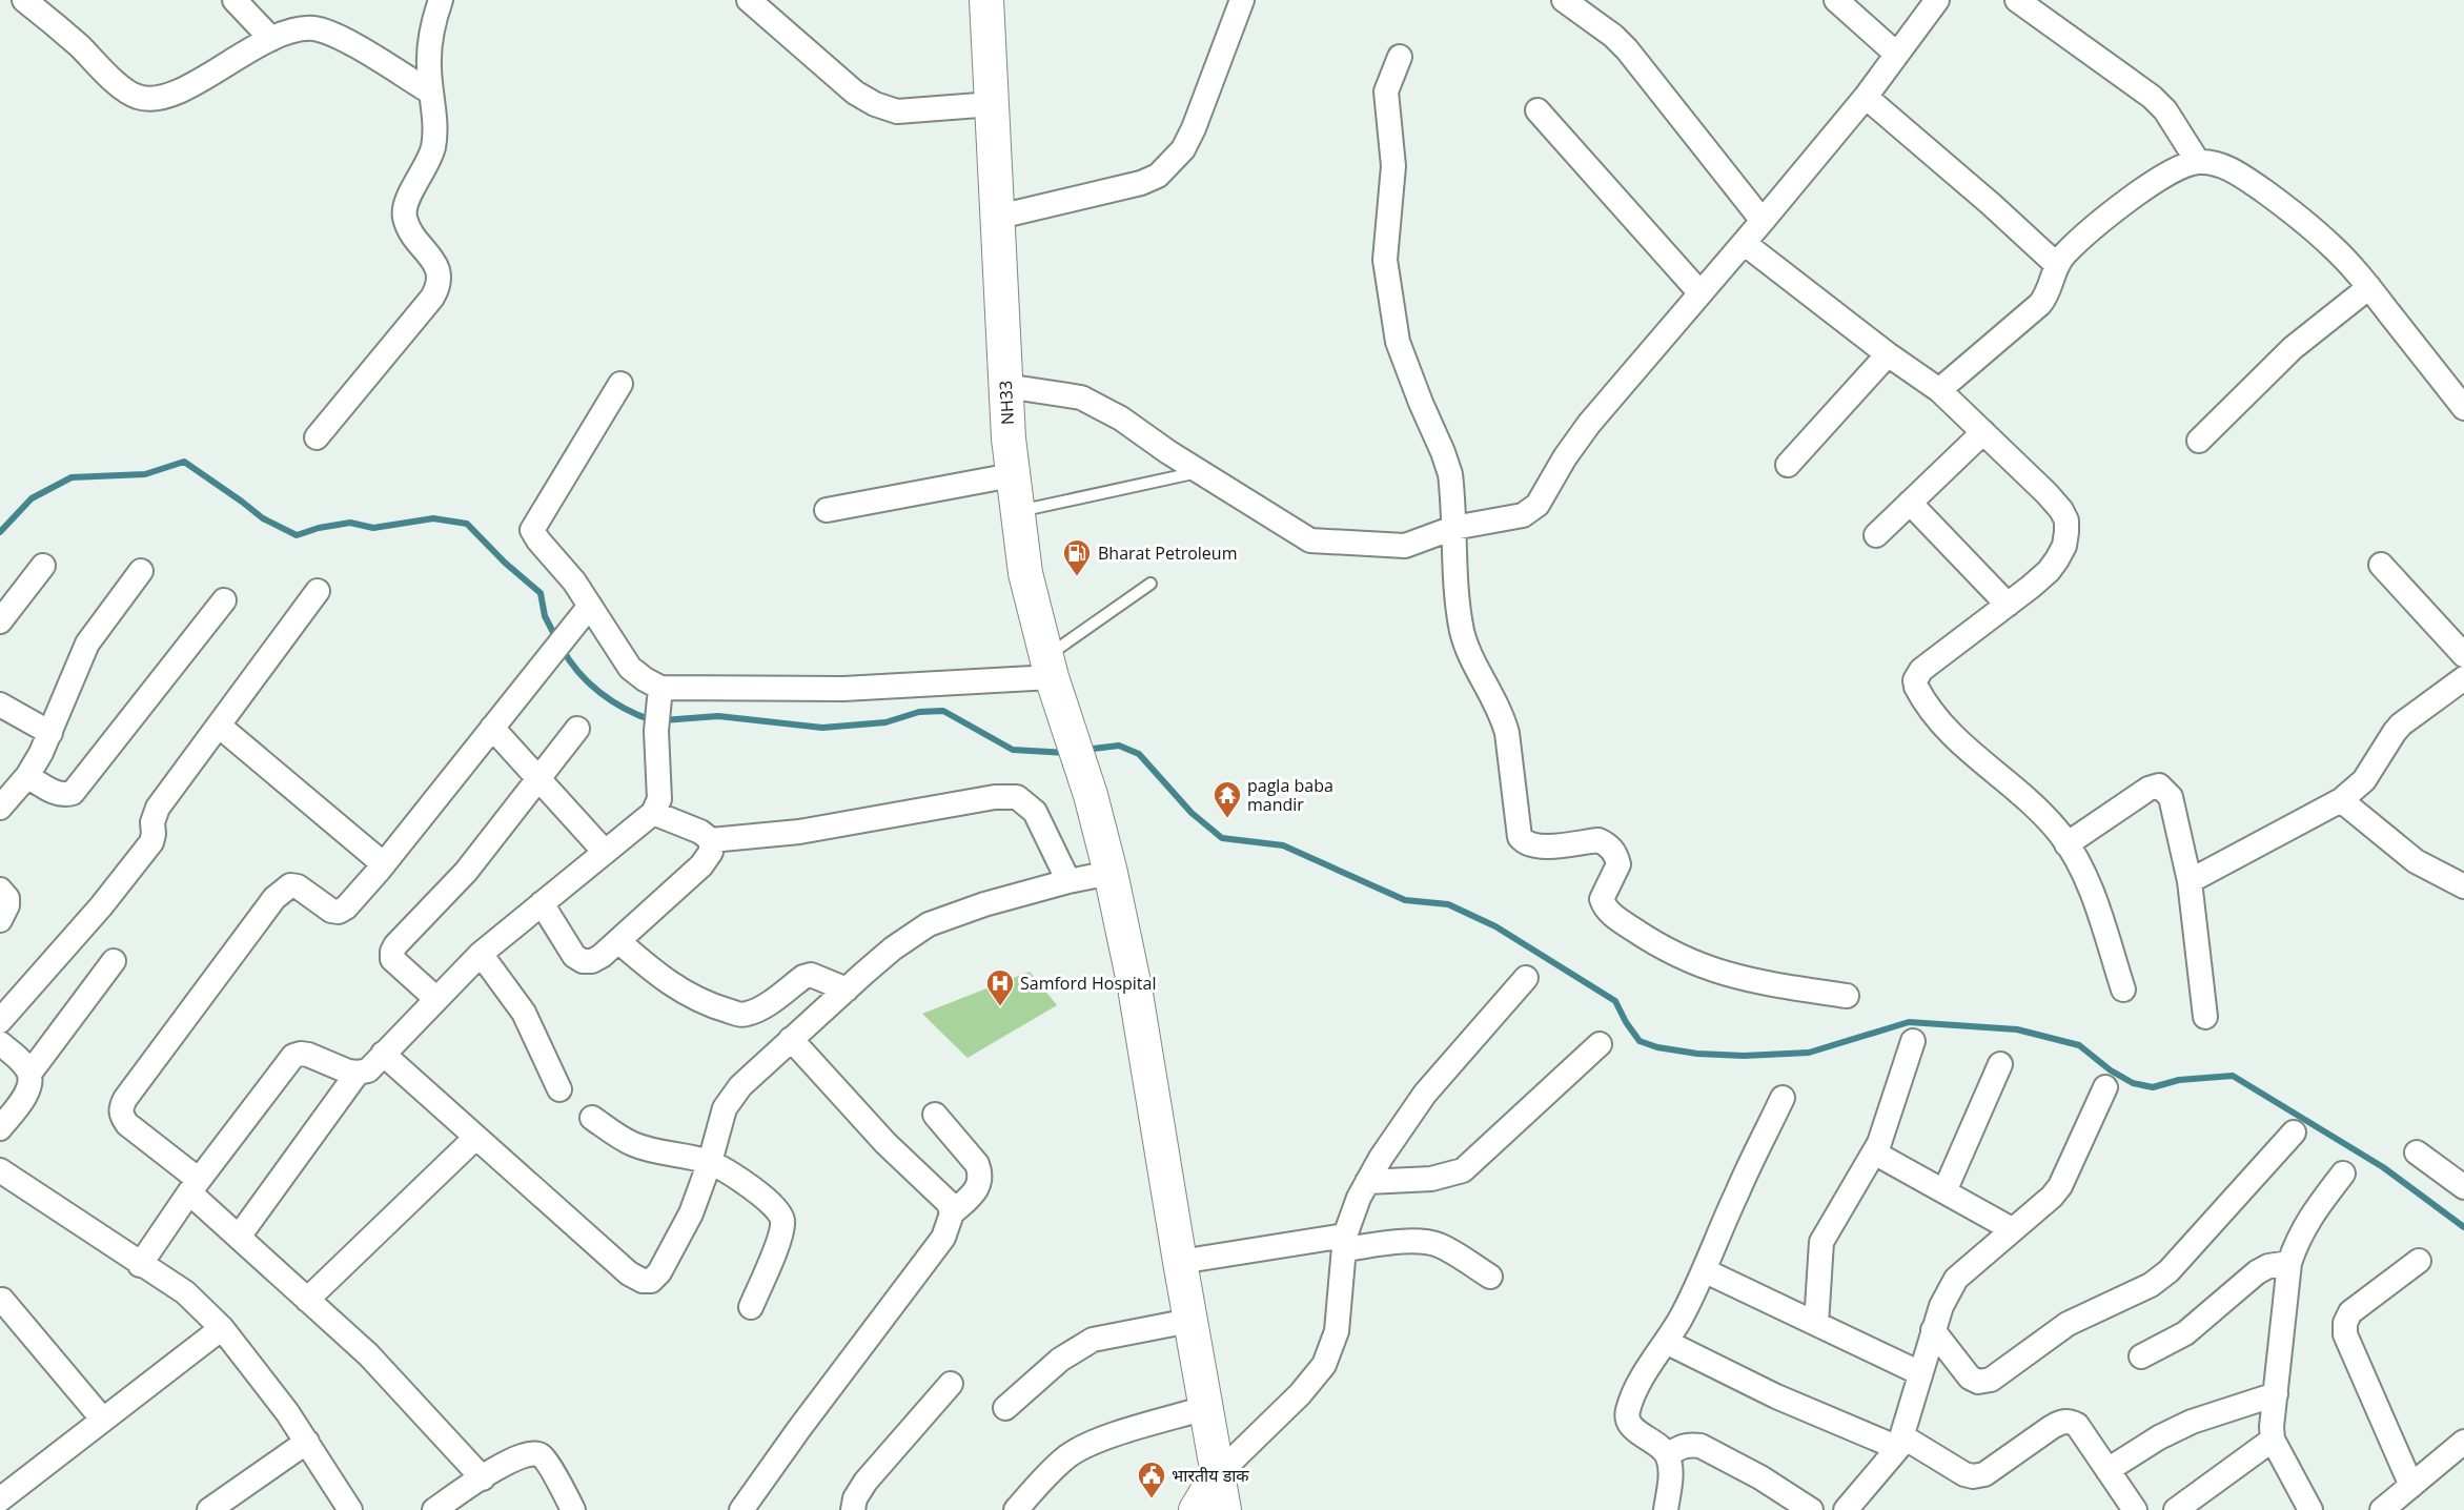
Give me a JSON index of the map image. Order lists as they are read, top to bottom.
{
  "streets": {
    "main road": ["NH33"]
  },
  "places": {
    "fuel station": ["Bharat Petroleum"],
    "temple": ["pagla baba mandir"],
    "hospital": ["Samford Hospital"],
    "public building": ["भारतीय डाक"]
  }
}
